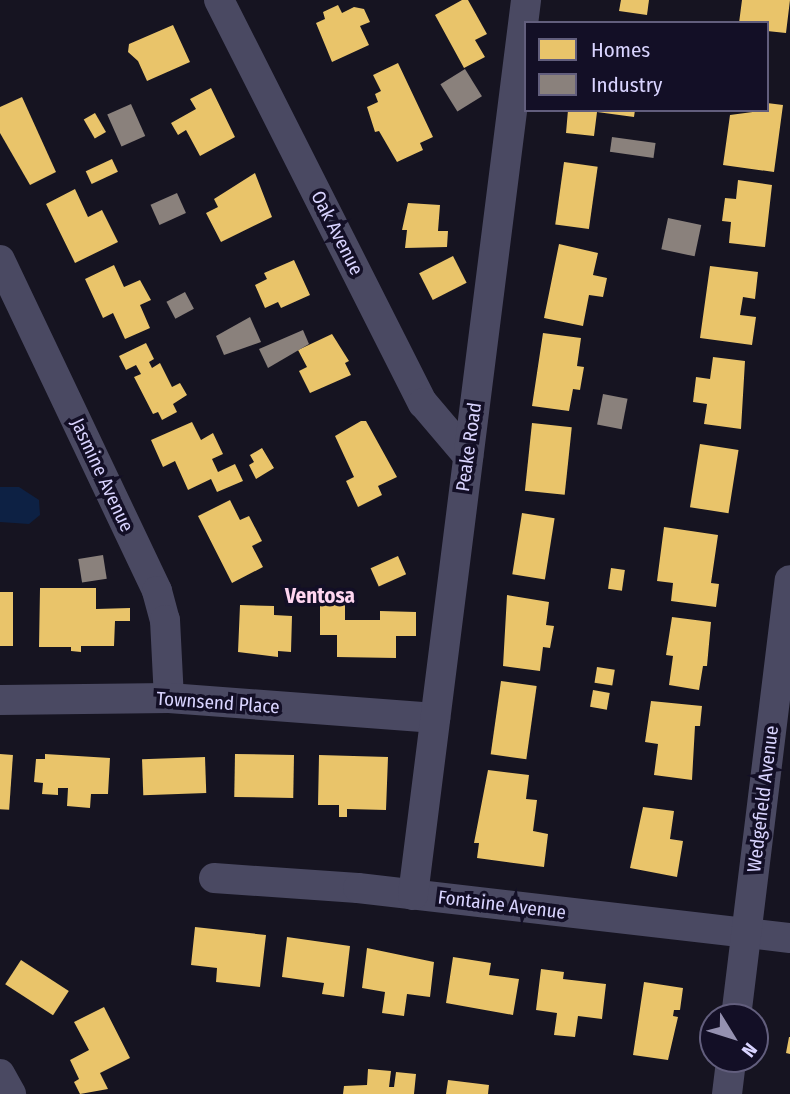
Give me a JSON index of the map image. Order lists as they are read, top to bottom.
{
  "streets": {
    "street": [
      "Oak Avenue",
      "Peake Road",
      "Jasmine Avenue",
      "Townsend Place",
      "Wedgefield Avenue",
      "Fontaine Avenue"
    ]
  },
  "crossings": [
    ["Oak Avenue", "Peake Road"],
    ["Peake Road", "Townsend Place"],
    ["Peake Road", "Fontaine Avenue"],
    ["Jasmine Avenue", "Townsend Place"],
    ["Wedgefield Avenue", "Fontaine Avenue"]
  ],
  "districts": ["Ventosa"],
  "legend": ["Homes", "Industry"],
  "north": "bottom right"
}
